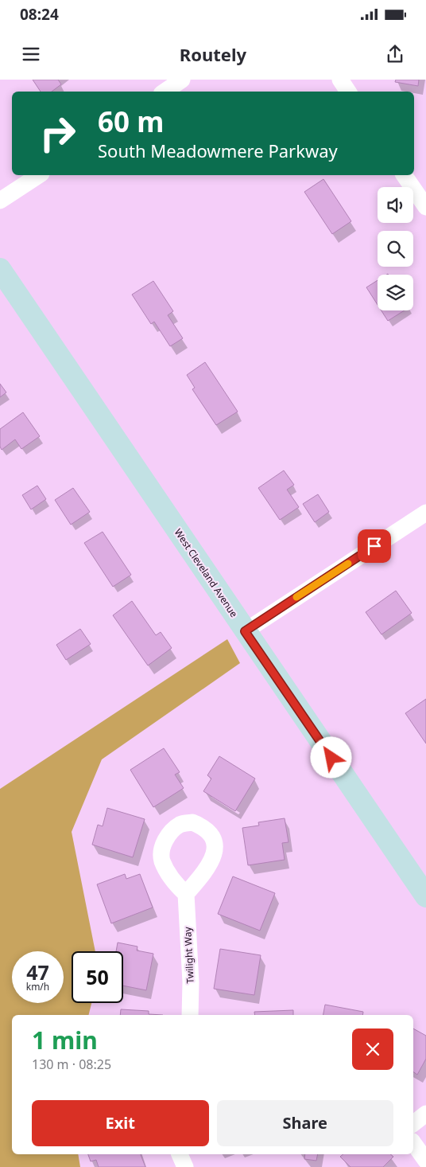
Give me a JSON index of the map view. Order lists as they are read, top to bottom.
{
  "streets": {
    "main road": ["West Cleveland Avenue"],
    "street": ["Twilight Way"]
  },
  "page": {
    "status": "08:24",
    "header": "Routely",
    "turn": ["60 m", "South Meadowmere Parkway"],
    "speed": "47 km/h",
    "limit": "50",
    "heading": ["1 min", "130 m · 08:25"],
    "buttons": ["Exit", "Share"]
  }
}
